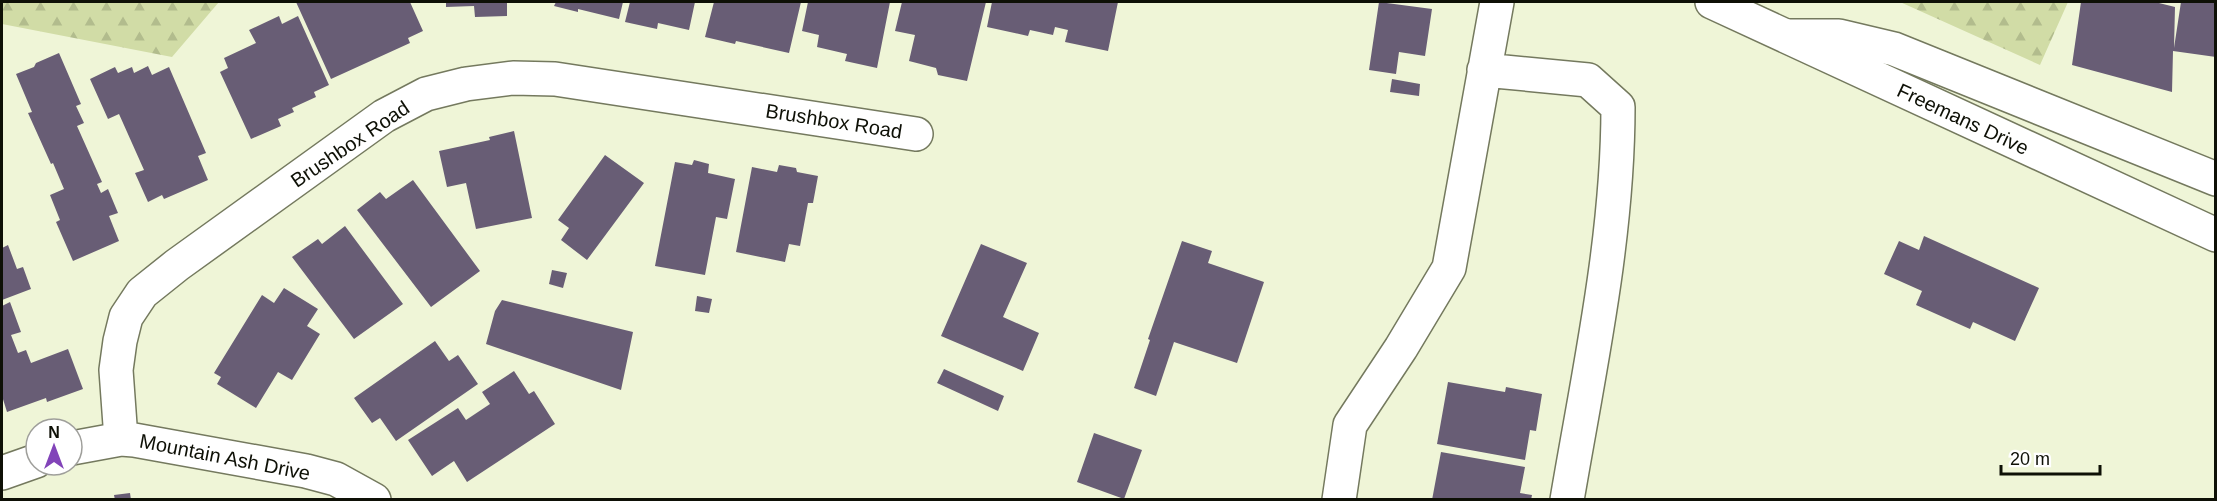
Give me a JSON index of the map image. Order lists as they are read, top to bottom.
{
  "streets": {
    "street": ["Freemans Drive", "Brushbox Road", "Mountain Ash Drive"]
  },
  "crossings": [
    ["Brushbox Road", "Mountain Ash Drive"]
  ],
  "scale_bar": "20 m",
  "north": "top"
}
